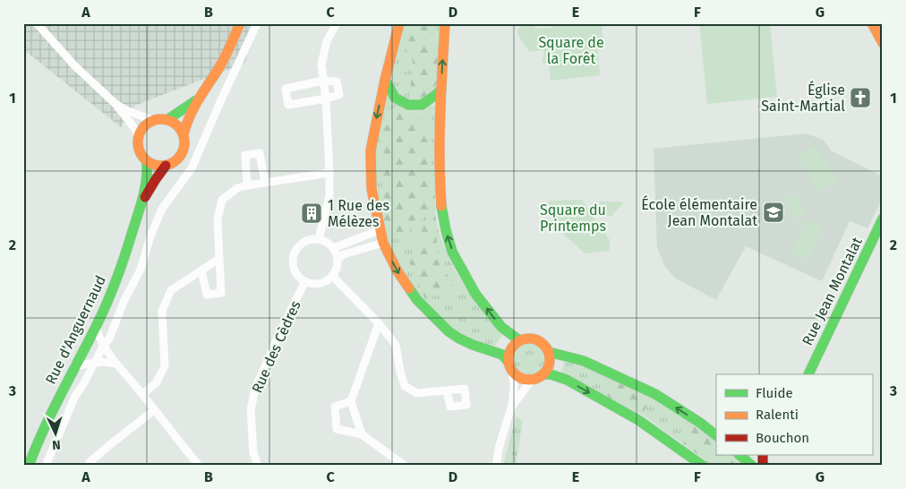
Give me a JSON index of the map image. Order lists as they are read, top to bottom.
{
  "streets": {
    "main road": ["Rue Jean Montalat", "Rue d'Anguernaud"],
    "street": ["Rue des Cèdres"]
  },
  "parks": ["Square de la Forêt", "Square du Printemps"],
  "places": {
    "church": ["Église Saint-Martial"],
    "school or university": ["École élémentaire Jean Montalat"],
    "building": ["1 Rue des Mélèzes"]
  },
  "legend": ["Fluide", "Ralenti", "Bouchon"],
  "north": "bottom",
  "grid": {
    "columns": [
      "A",
      "B",
      "C",
      "D",
      "E",
      "F",
      "G"
    ],
    "rows": ["1", "2", "3"]
  }
}
